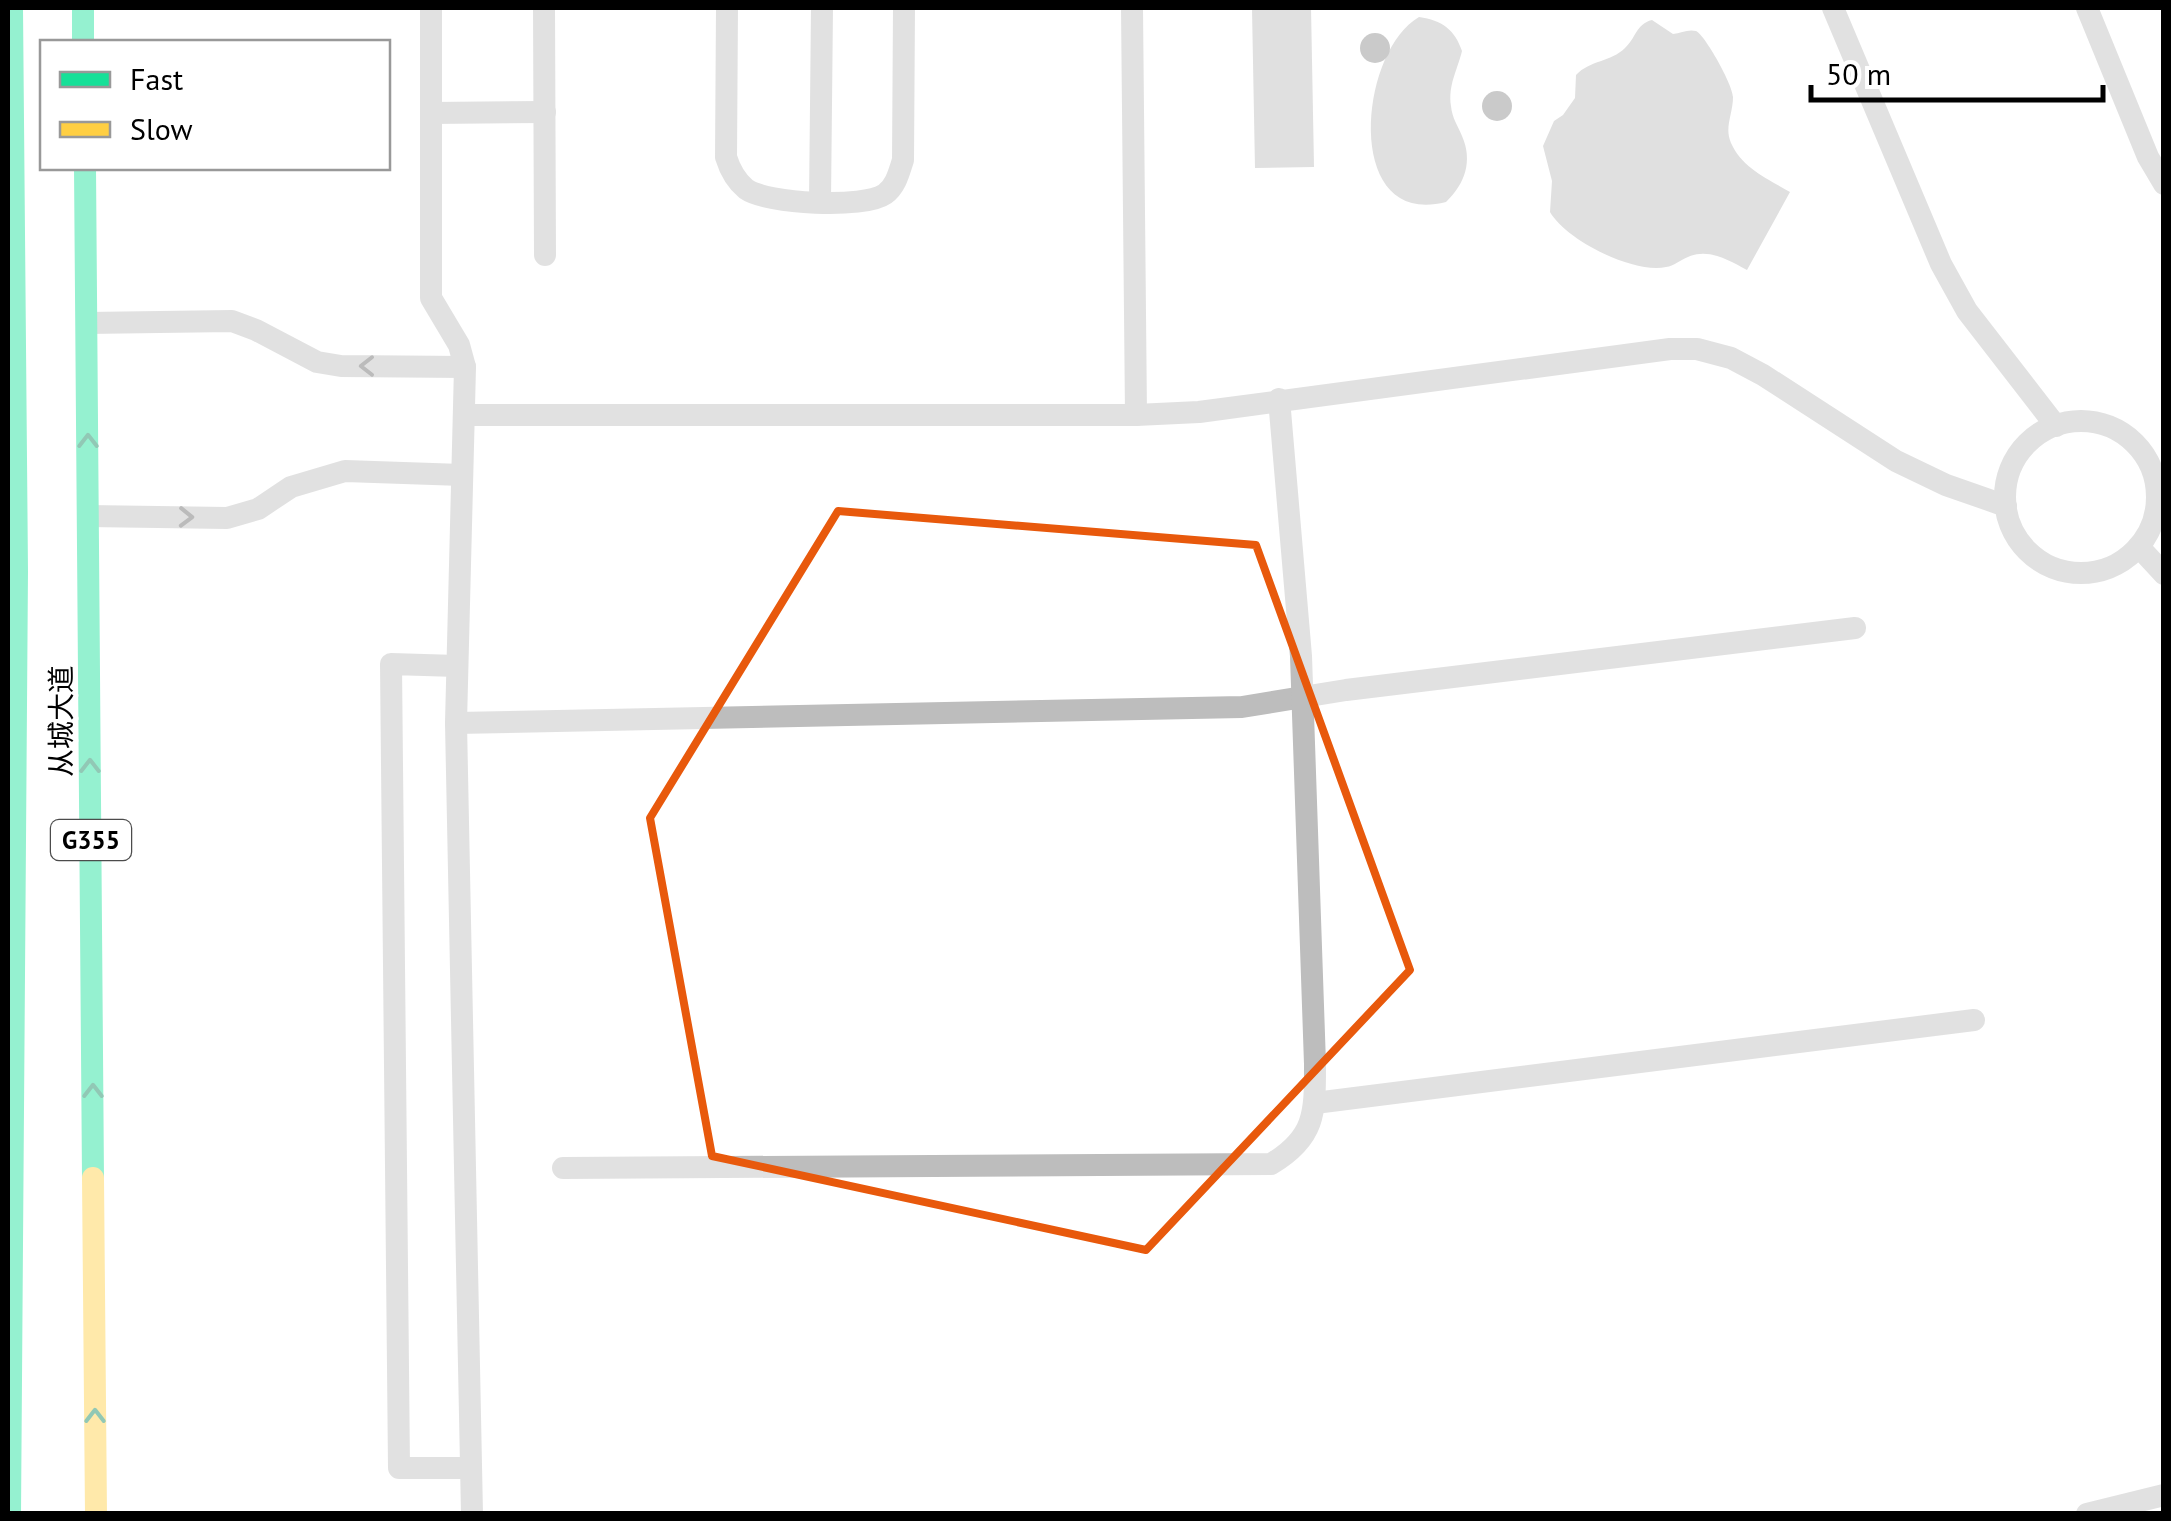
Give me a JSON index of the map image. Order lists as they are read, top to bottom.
{
  "streets": {
    "highway": ["从城大道", "G355"]
  },
  "legend": ["Fast", "Slow"],
  "scale_bar": "50 m"
}
